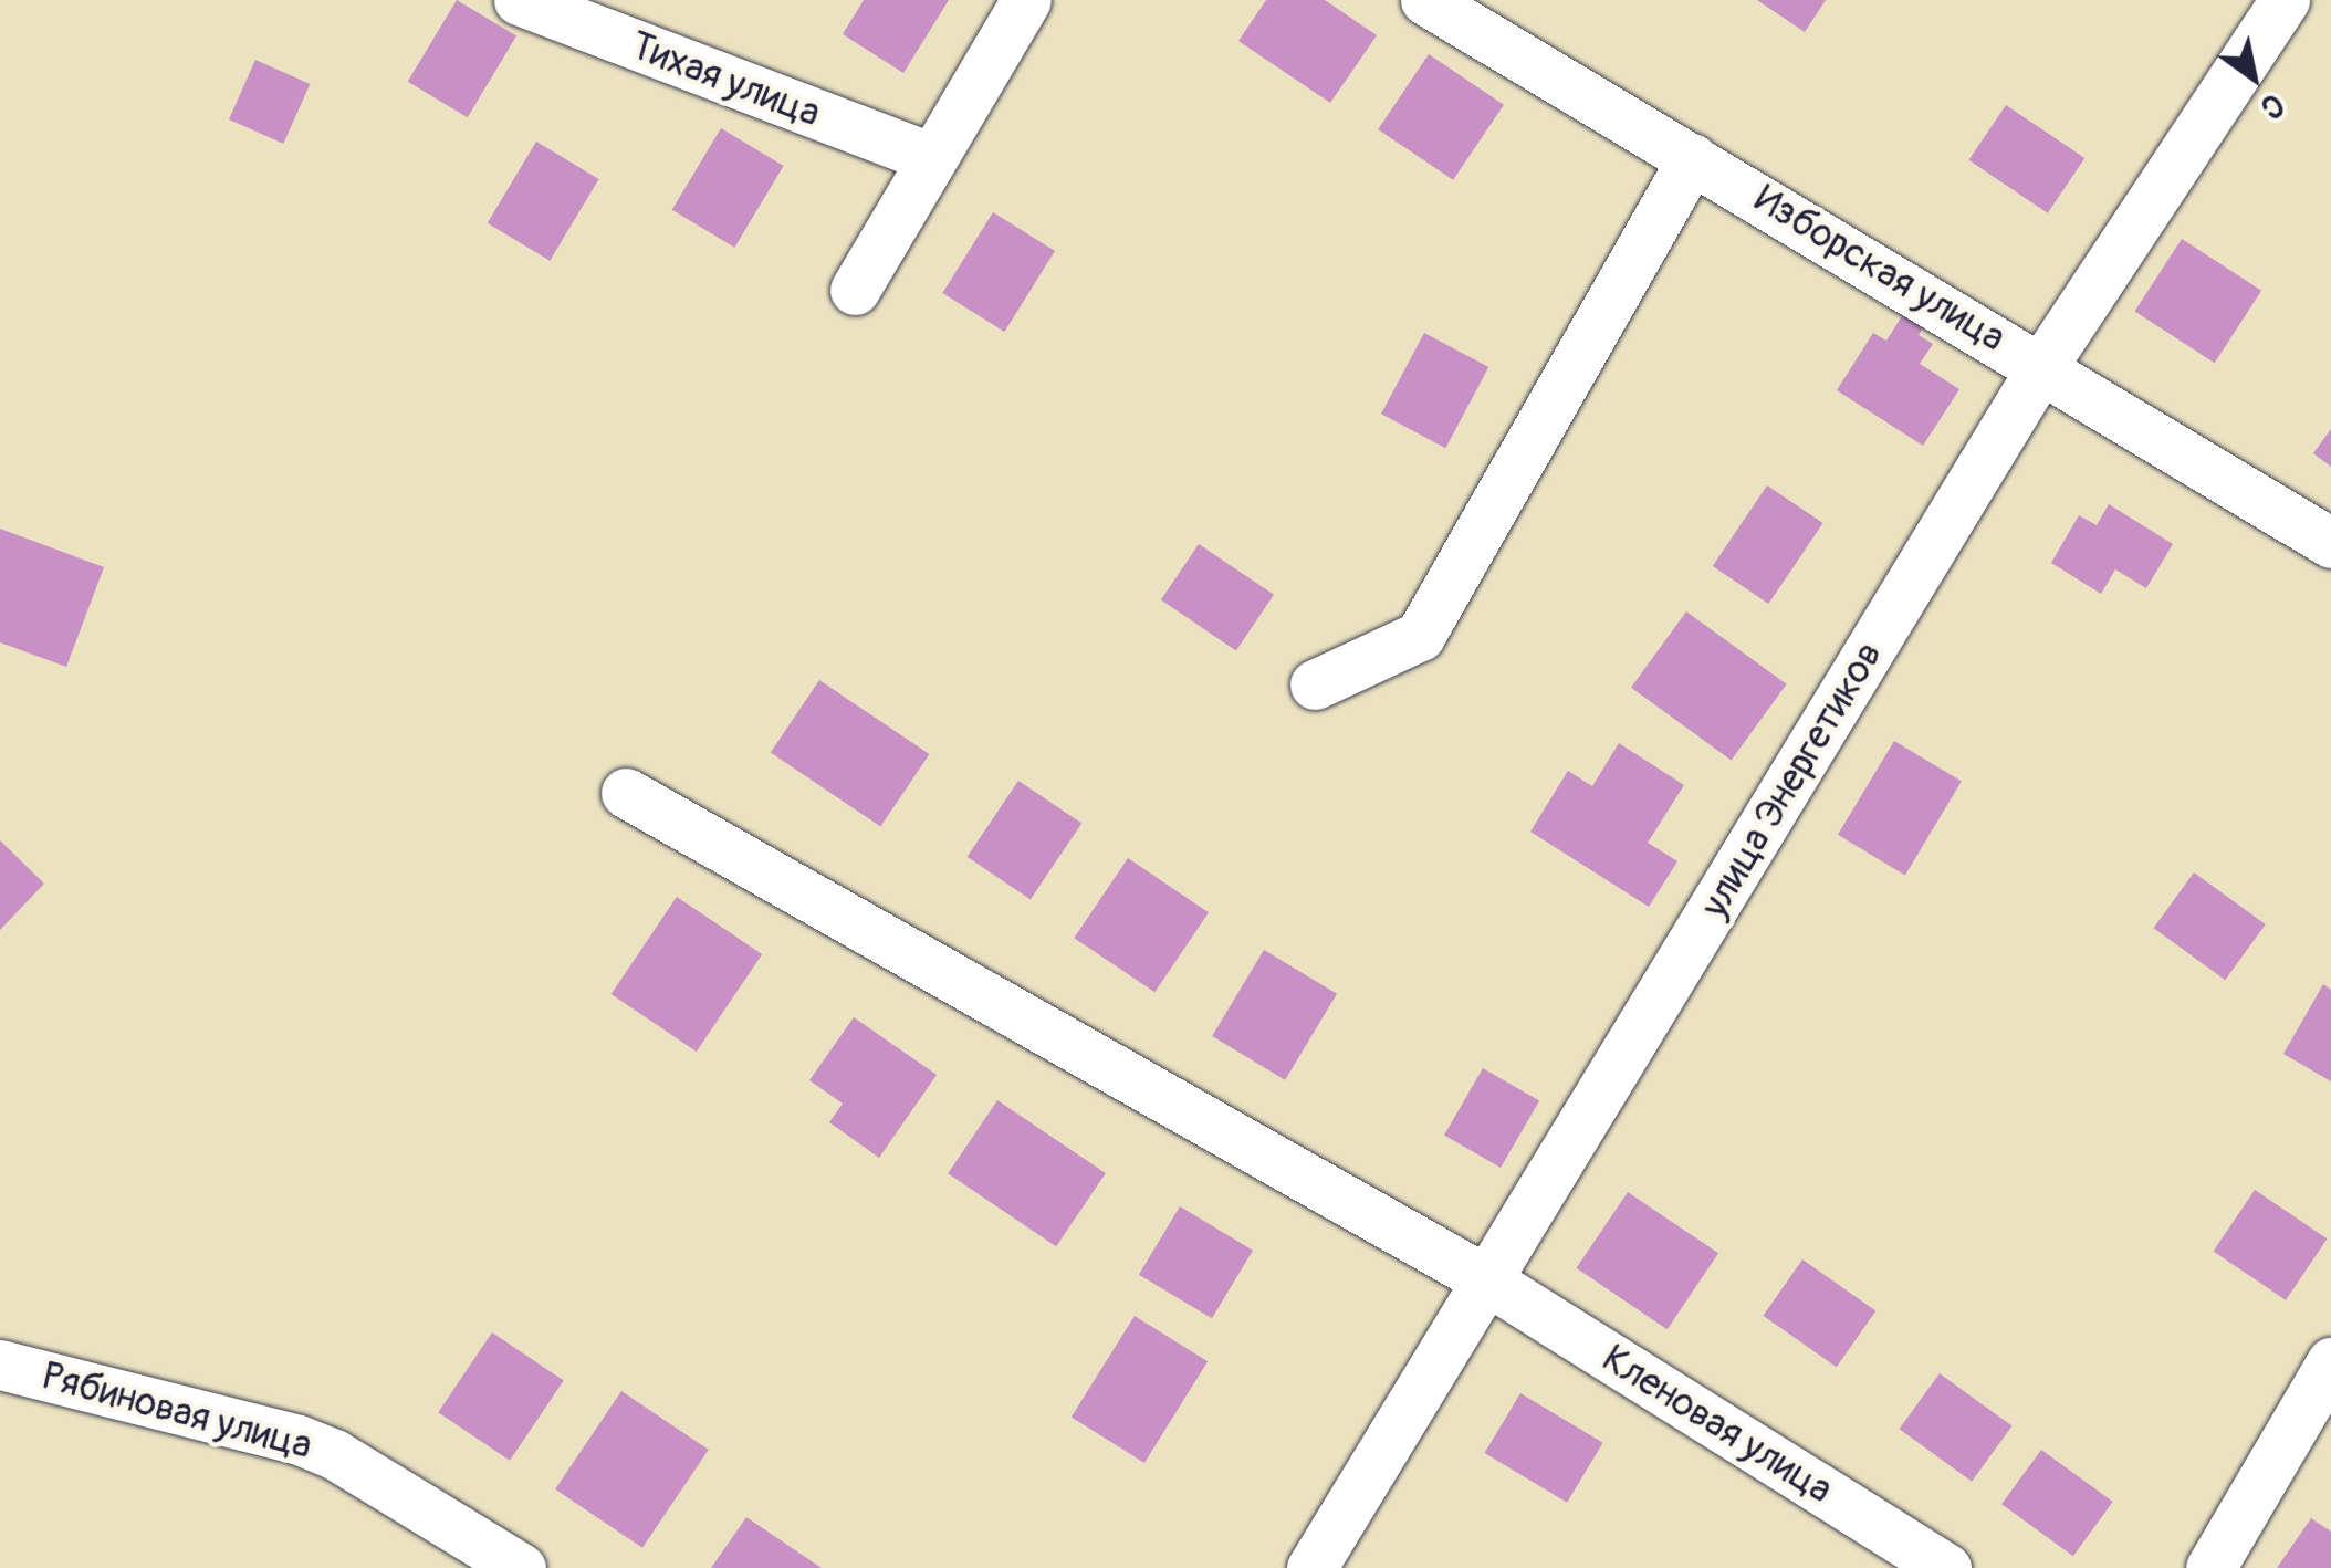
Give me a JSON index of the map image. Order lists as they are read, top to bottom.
{
  "streets": {
    "street": [
      "Тихая улица",
      "Изборская улица",
      "улица Энергетиков",
      "Рябиновая улица",
      "Кленовая улица"
    ]
  },
  "crossings": [
    ["Изборская улица", "улица Энергетиков"],
    ["улица Энергетиков", "Кленовая улица"]
  ],
  "north": "bottom right"
}
